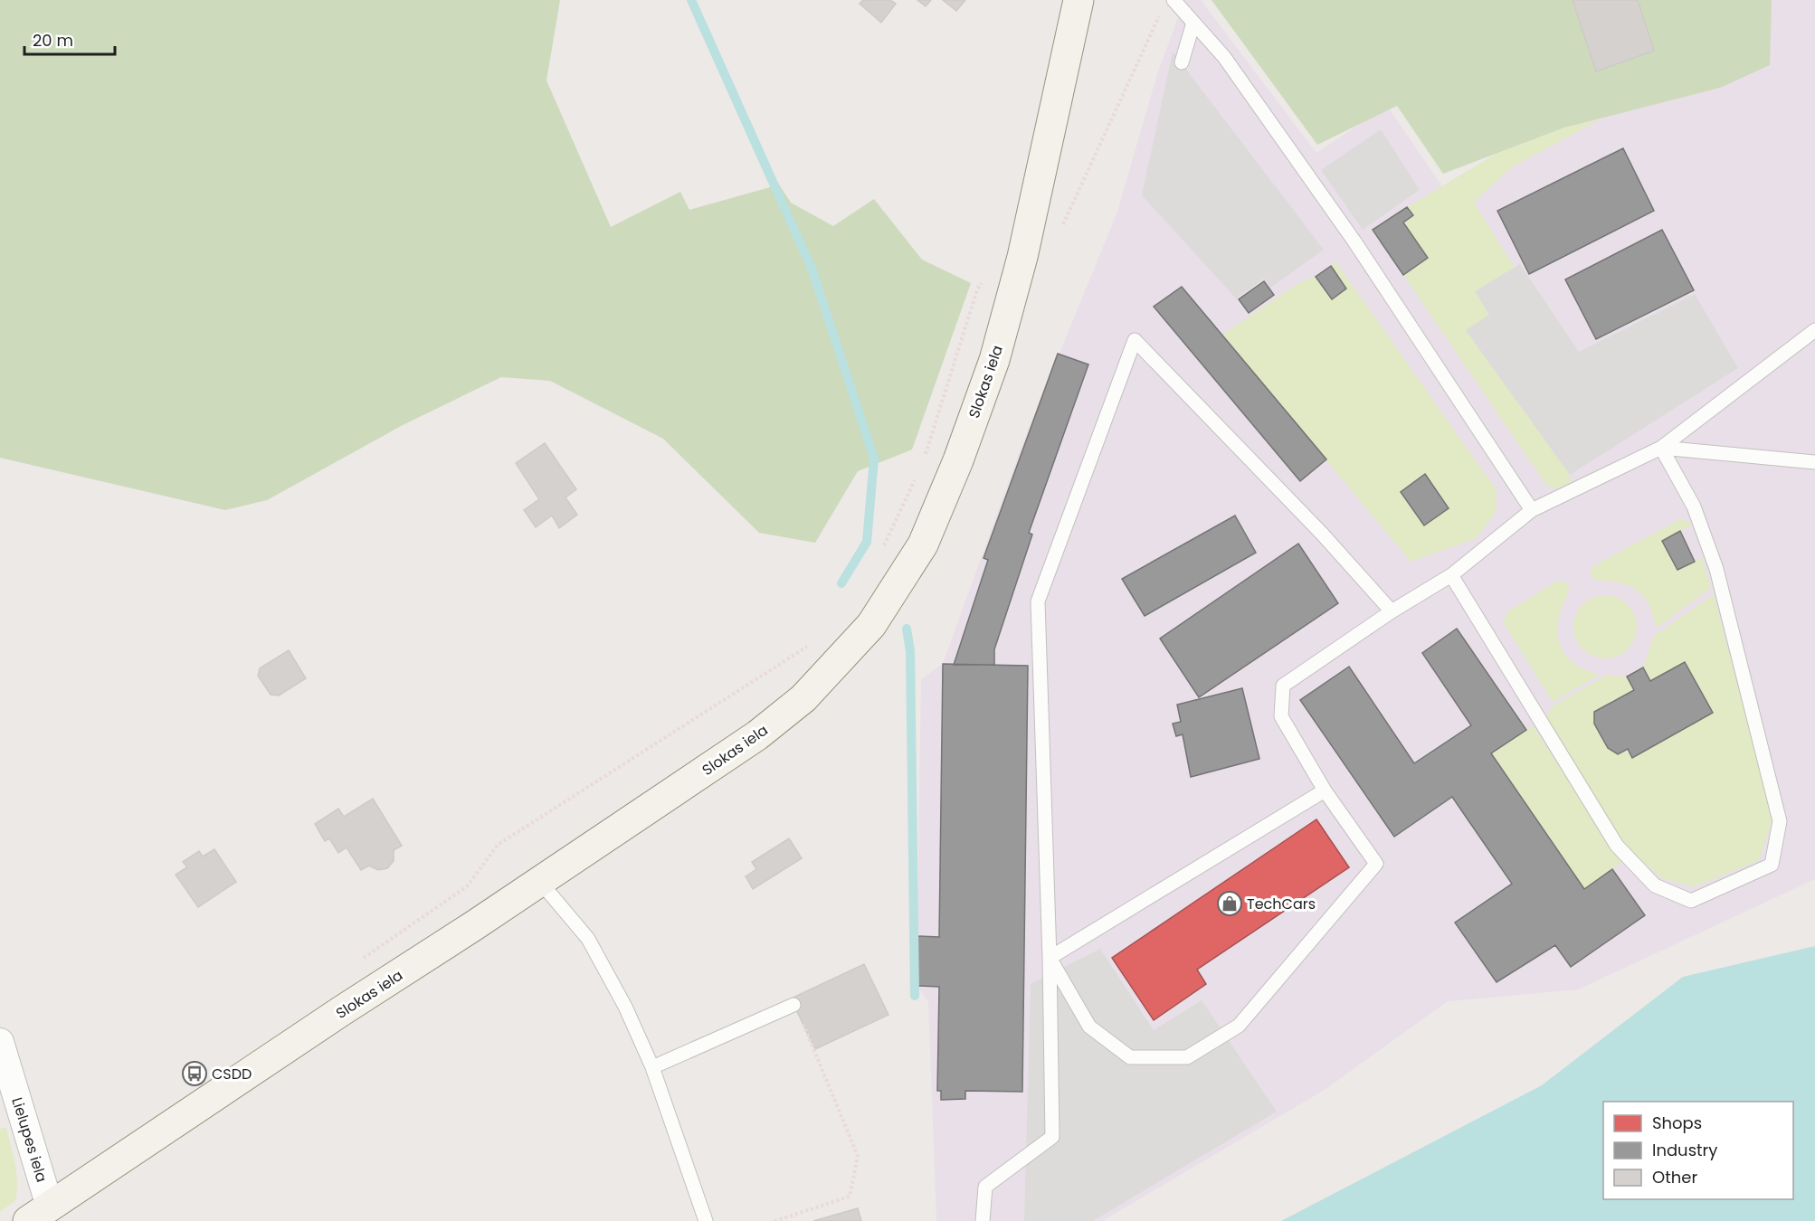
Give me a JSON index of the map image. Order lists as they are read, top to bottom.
{
  "streets": {
    "main road": ["Slokas iela"],
    "street": ["Lielupes iela"]
  },
  "crossings": [
    ["Slokas iela", "Lielupes iela"]
  ],
  "places": {
    "shop": ["TechCars"],
    "bus stop": ["CSDD"]
  },
  "legend": ["Shops", "Industry", "Other"],
  "scale_bar": "20 m"
}
